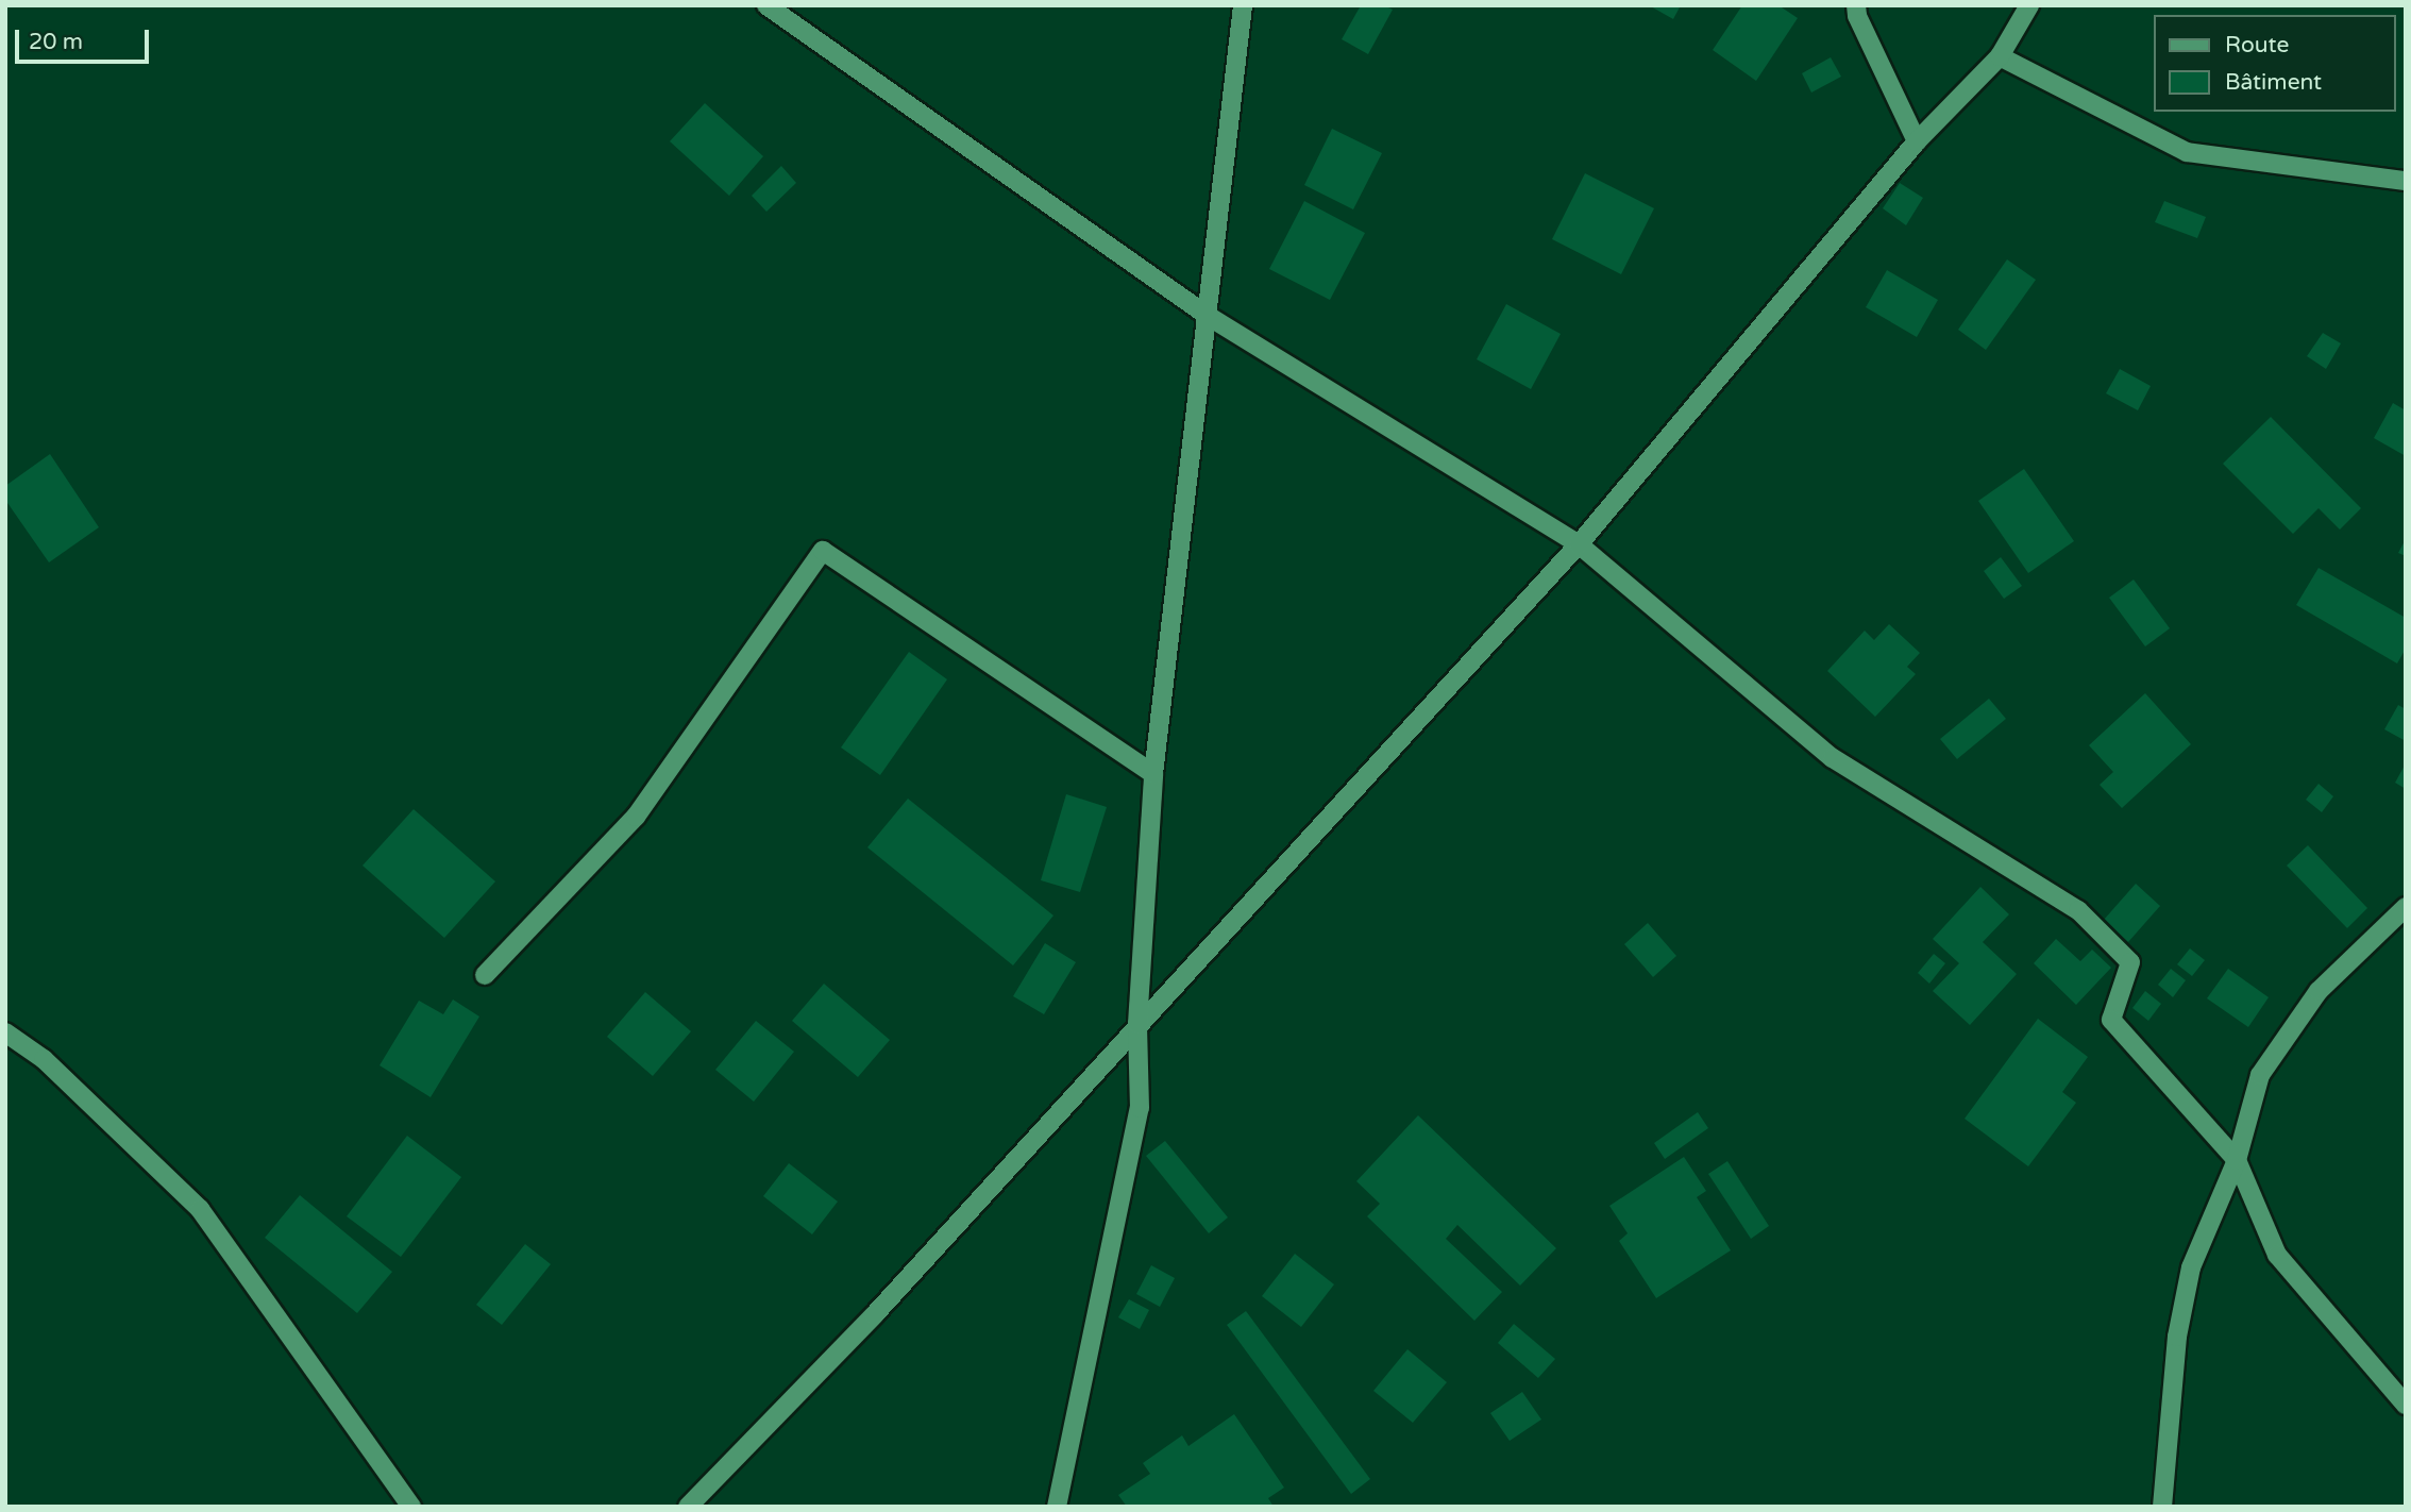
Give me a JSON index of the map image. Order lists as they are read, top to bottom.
{
  "legend": ["Route", "Bâtiment"],
  "scale_bar": "20 m"
}
